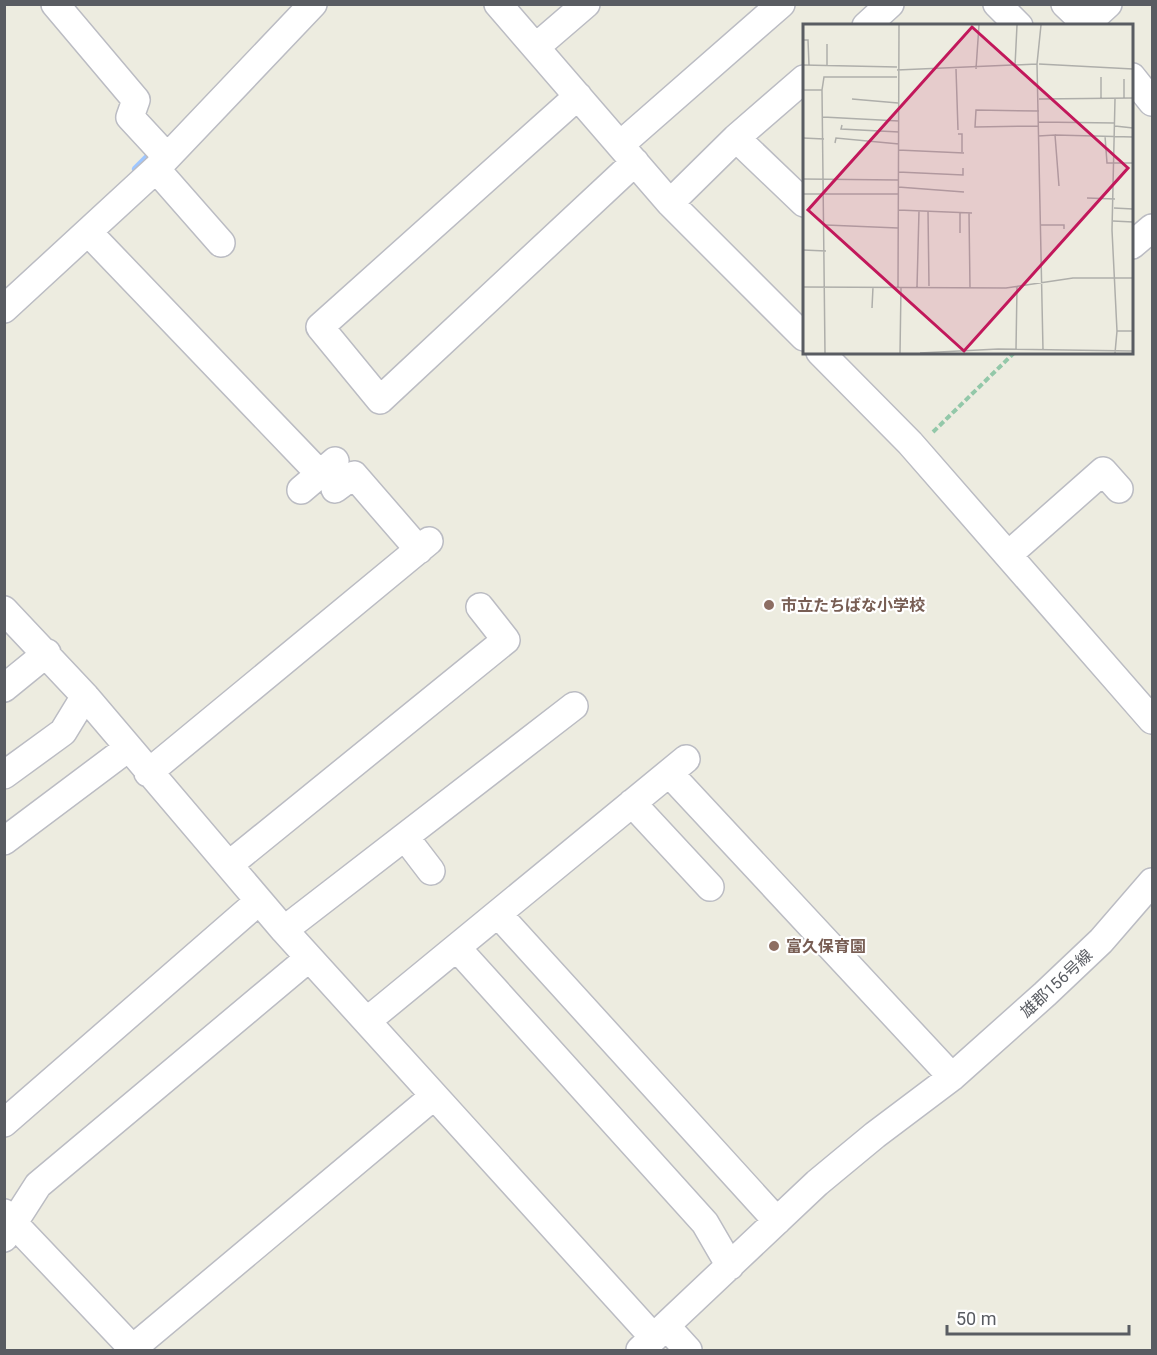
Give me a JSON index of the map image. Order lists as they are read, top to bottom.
{
  "streets": {
    "street": ["雄郡156号線"]
  },
  "places": ["市立たちばな小学校", "富久保育園"],
  "scale_bar": "50 m"
}
